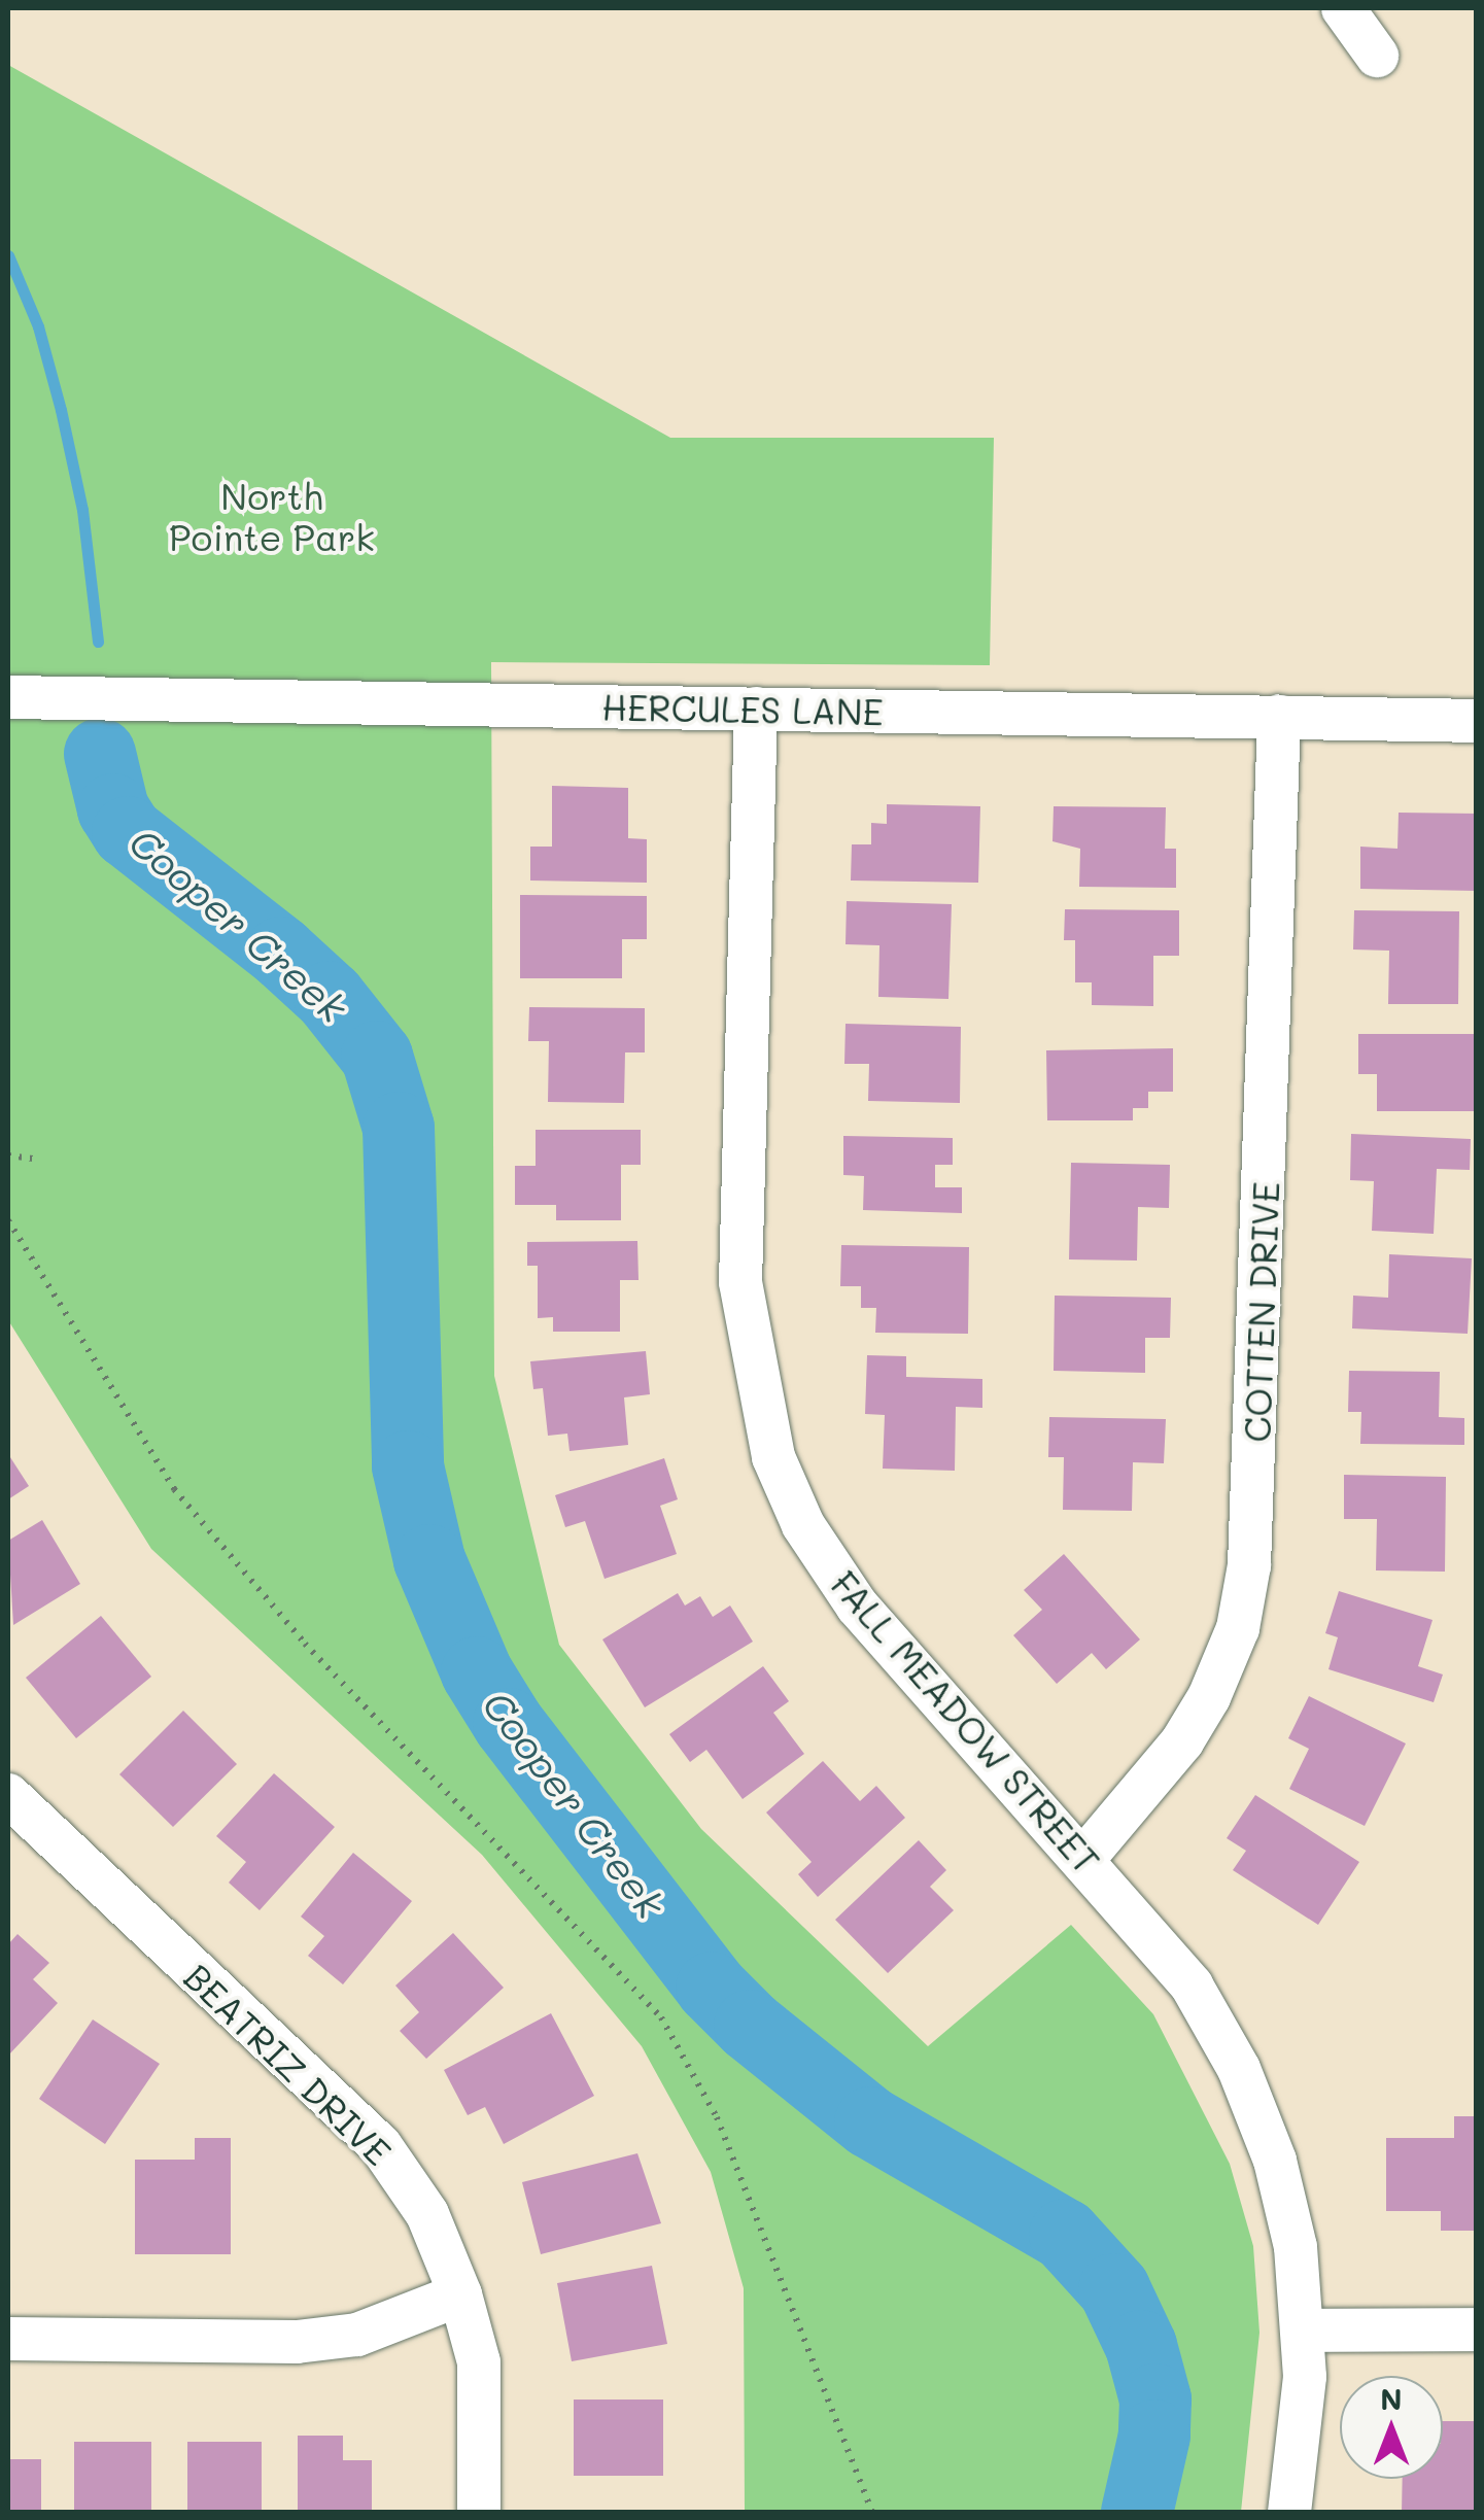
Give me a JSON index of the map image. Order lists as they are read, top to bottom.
{
  "streets": {
    "street": [
      "HERCULES LANE",
      "COTTEN DRIVE",
      "FALL MEADOW STREET",
      "BEATRIZ DRIVE"
    ]
  },
  "crossings": [
    ["HERCULES LANE", "COTTEN DRIVE"],
    ["HERCULES LANE", "FALL MEADOW STREET"],
    ["COTTEN DRIVE", "FALL MEADOW STREET"]
  ],
  "water": ["Cooper Creek"],
  "parks": ["North Pointe Park"],
  "north": "top"
}
